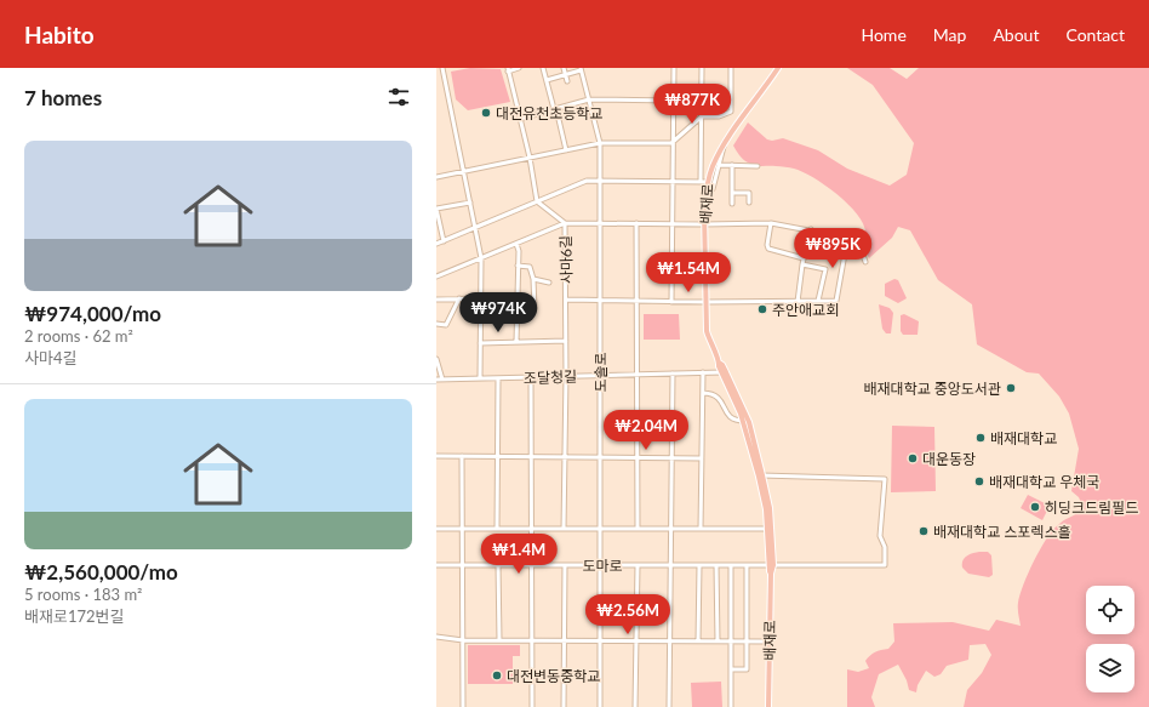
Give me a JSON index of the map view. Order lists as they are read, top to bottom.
{
  "streets": {
    "main road": ["배재로"],
    "street": [
      "사마6길",
      "도솔로",
      "조달청길",
      "도마로"
    ]
  },
  "crossings": [
    ["배재로", "조달청길"],
    ["배재로", "도마로"],
    ["사마6길", "조달청길"],
    ["도솔로", "조달청길"],
    ["도솔로", "도마로"]
  ],
  "places": [
    "대전유천초등학교",
    "주안애교회",
    "배재대학교 중앙도서관",
    "배재대학교",
    "대운동장",
    "배재대학교 우체국",
    "히딩크드림필드",
    "배재대학교 스포렉스홀",
    "대전변동중학교"
  ],
  "page": {
    "header": "Habito",
    "nav": [
      "Home",
      "Map",
      "About",
      "Contact"
    ],
    "heading": "7 homes",
    "price": [
      "₩877K",
      "₩895K",
      "₩1.54M",
      "₩974K",
      "₩2.04M",
      "₩1.4M",
      "₩2.56M"
    ],
    "list": [
      {
        "name": "₩974,000/mo",
        "note": "2 rooms · 62 m² · 사마4길"
      },
      {
        "name": "₩2,560,000/mo",
        "note": "5 rooms · 183 m² · 배재로172번길"
      }
    ]
  }
}
